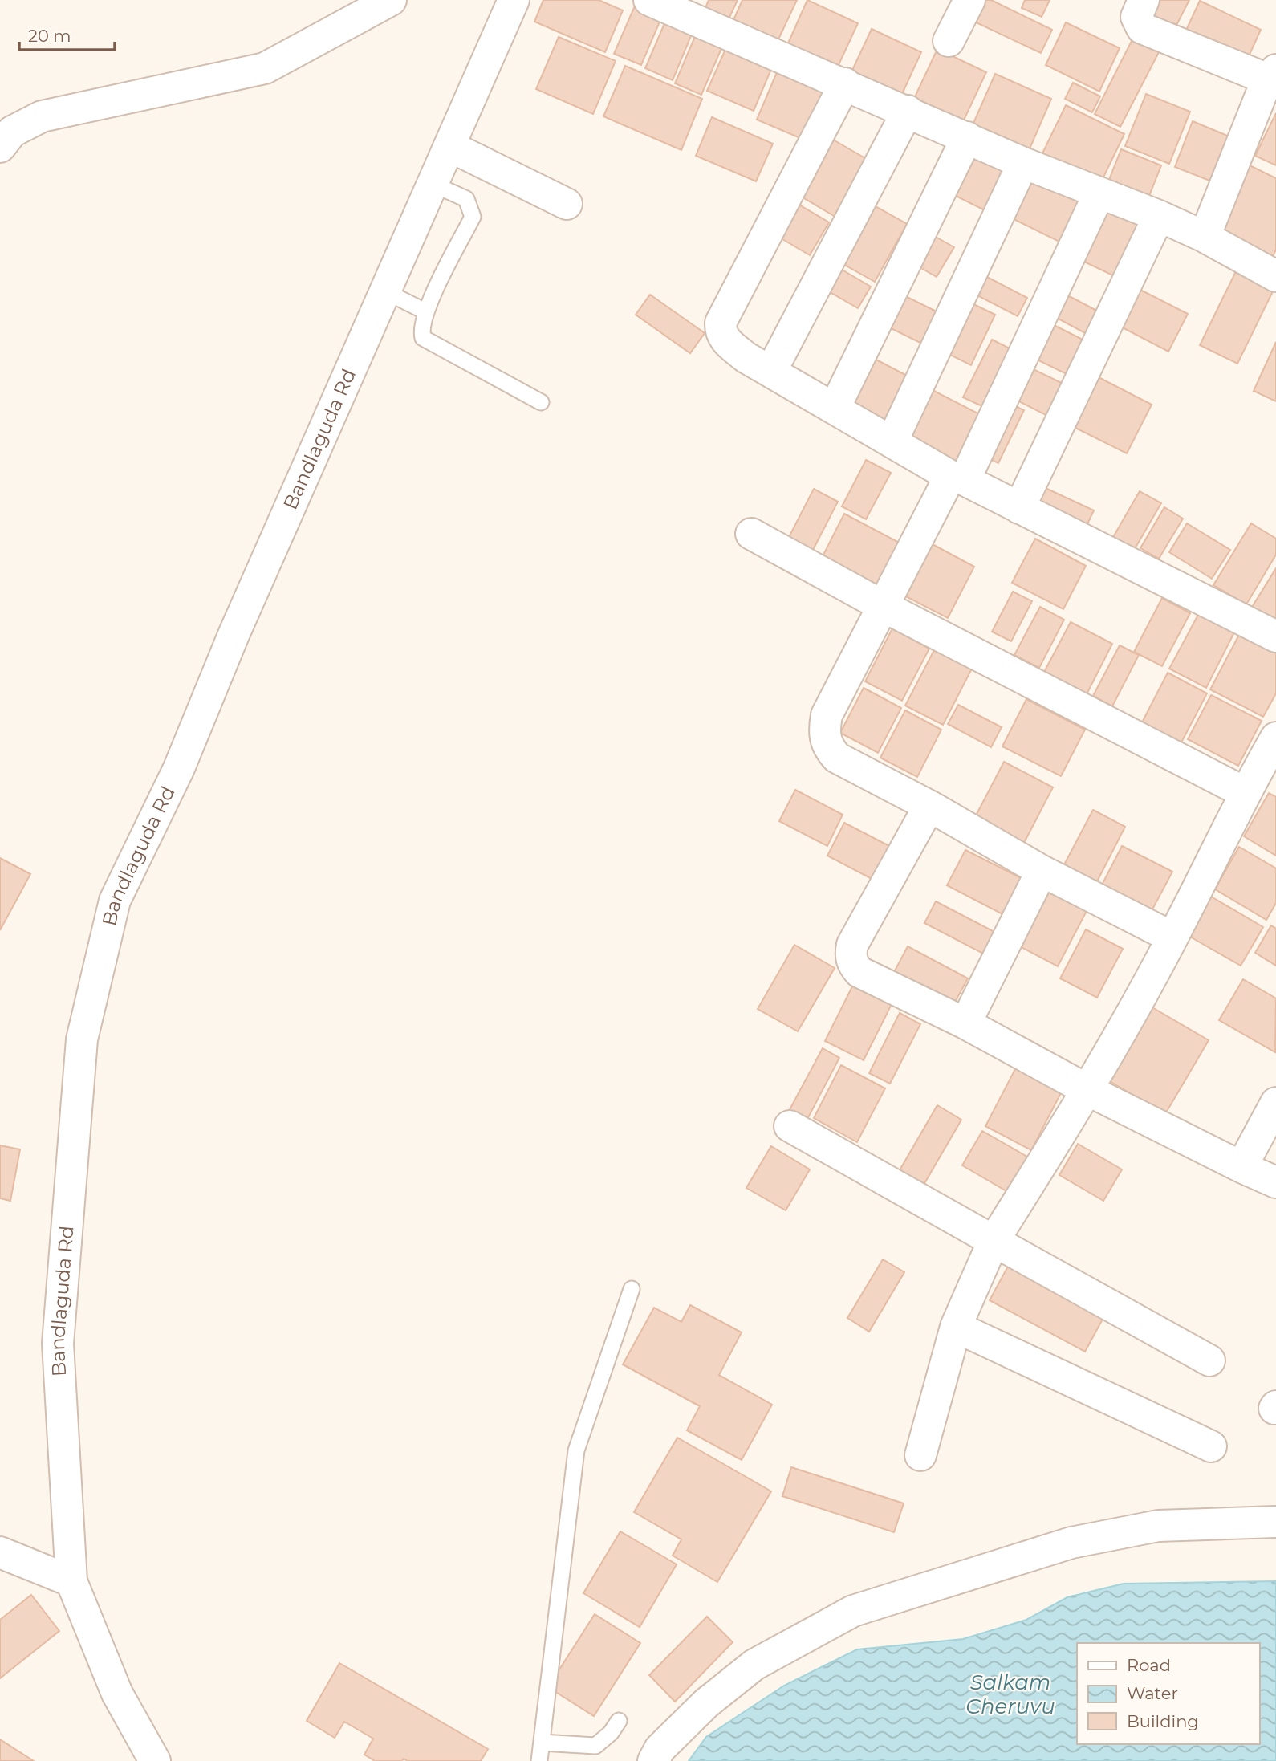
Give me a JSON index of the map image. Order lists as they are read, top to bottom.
{
  "streets": {
    "street": ["Bandlaguda Rd"]
  },
  "water": ["Salkam Cheruvu"],
  "legend": ["Road", "Water", "Building"],
  "scale_bar": "20 m"
}
